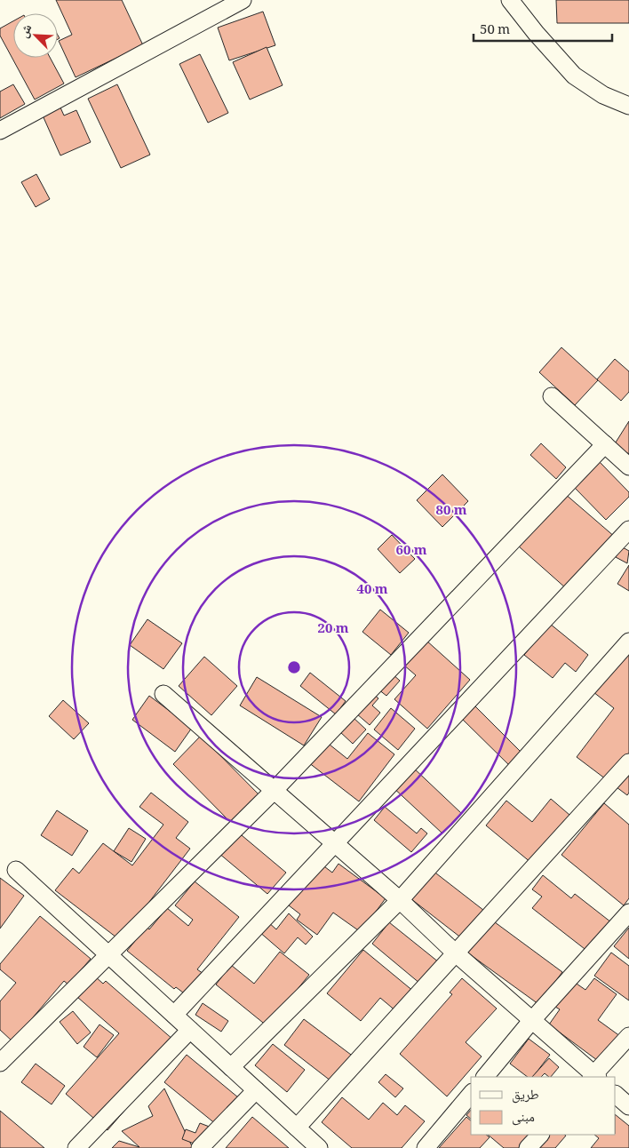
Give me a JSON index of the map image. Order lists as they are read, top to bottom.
{
  "legend": ["طريق", "مبنى"],
  "scale_bar": "50 m",
  "north": "top left",
  "rings": [
    "80 m",
    "60 m",
    "40 m",
    "20 m"
  ]
}
